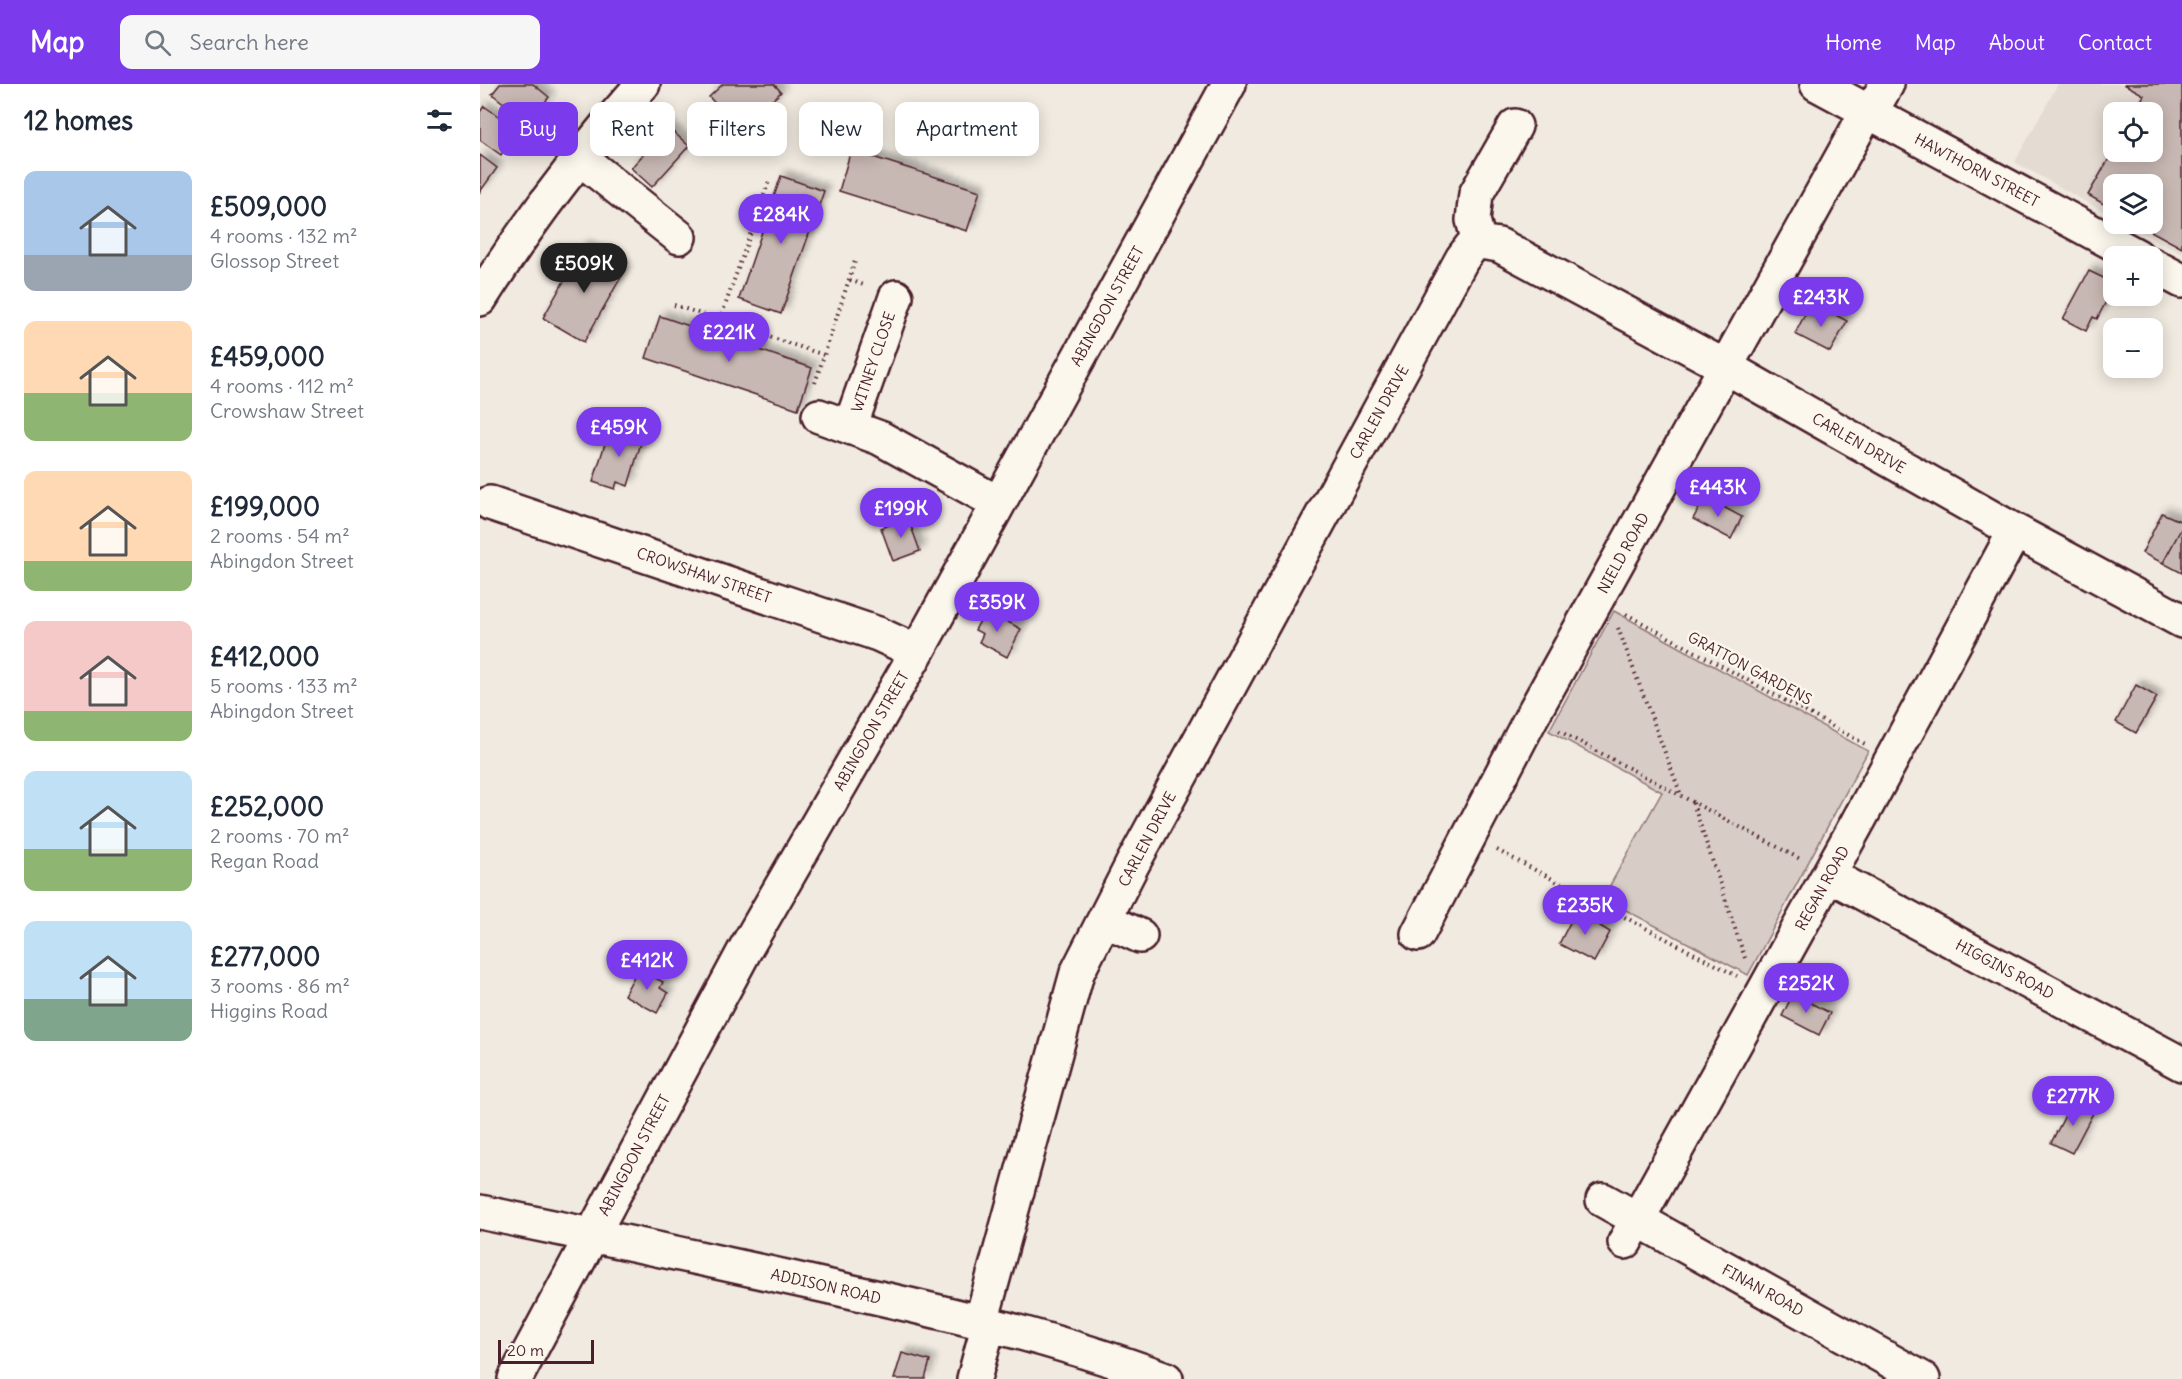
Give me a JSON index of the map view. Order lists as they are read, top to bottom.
{
  "streets": {
    "street": [
      "HAWTHORN STREET",
      "ABINGDON STREET",
      "WITNEY CLOSE",
      "CARLEN DRIVE",
      "NIELD ROAD",
      "CROWSHAW STREET",
      "REGAN ROAD",
      "HIGGINS ROAD",
      "ADDISON ROAD",
      "FINAN ROAD"
    ],
    "path": ["GRATTON GARDENS"]
  },
  "crossings": [
    ["HAWTHORN STREET", "NIELD ROAD"],
    ["ABINGDON STREET", "WITNEY CLOSE"],
    ["ABINGDON STREET", "CROWSHAW STREET"],
    ["ABINGDON STREET", "ADDISON ROAD"],
    ["CARLEN DRIVE", "NIELD ROAD"],
    ["CARLEN DRIVE", "REGAN ROAD"],
    ["CARLEN DRIVE", "ADDISON ROAD"],
    ["NIELD ROAD", "GRATTON GARDENS"],
    ["GRATTON GARDENS", "REGAN ROAD"],
    ["REGAN ROAD", "HIGGINS ROAD"],
    ["REGAN ROAD", "FINAN ROAD"]
  ],
  "scale_bar": "20 m",
  "page": {
    "header": "Map",
    "search": "Search here",
    "nav": [
      "Home",
      "Map",
      "About",
      "Contact"
    ],
    "heading": "12 homes",
    "map_buttons": ["+", "−"],
    "chip": [
      "Buy",
      "Rent",
      "Filters",
      "New",
      "Apartment"
    ],
    "list": [
      {
        "name": "£509,000",
        "note": "4 rooms · 132 m² · Glossop Street"
      },
      {
        "name": "£459,000",
        "note": "4 rooms · 112 m² · Crowshaw Street"
      },
      {
        "name": "£199,000",
        "note": "2 rooms · 54 m² · Abingdon Street"
      },
      {
        "name": "£412,000",
        "note": "5 rooms · 133 m² · Abingdon Street"
      },
      {
        "name": "£252,000",
        "note": "2 rooms · 70 m² · Regan Road"
      },
      {
        "name": "£277,000",
        "note": "3 rooms · 86 m² · Higgins Road"
      }
    ],
    "price": [
      "£284K",
      "£509K",
      "£243K",
      "£221K",
      "£459K",
      "£443K",
      "£199K",
      "£359K",
      "£235K",
      "£412K",
      "£252K",
      "£277K"
    ],
    "scale": "20 m"
  }
}
